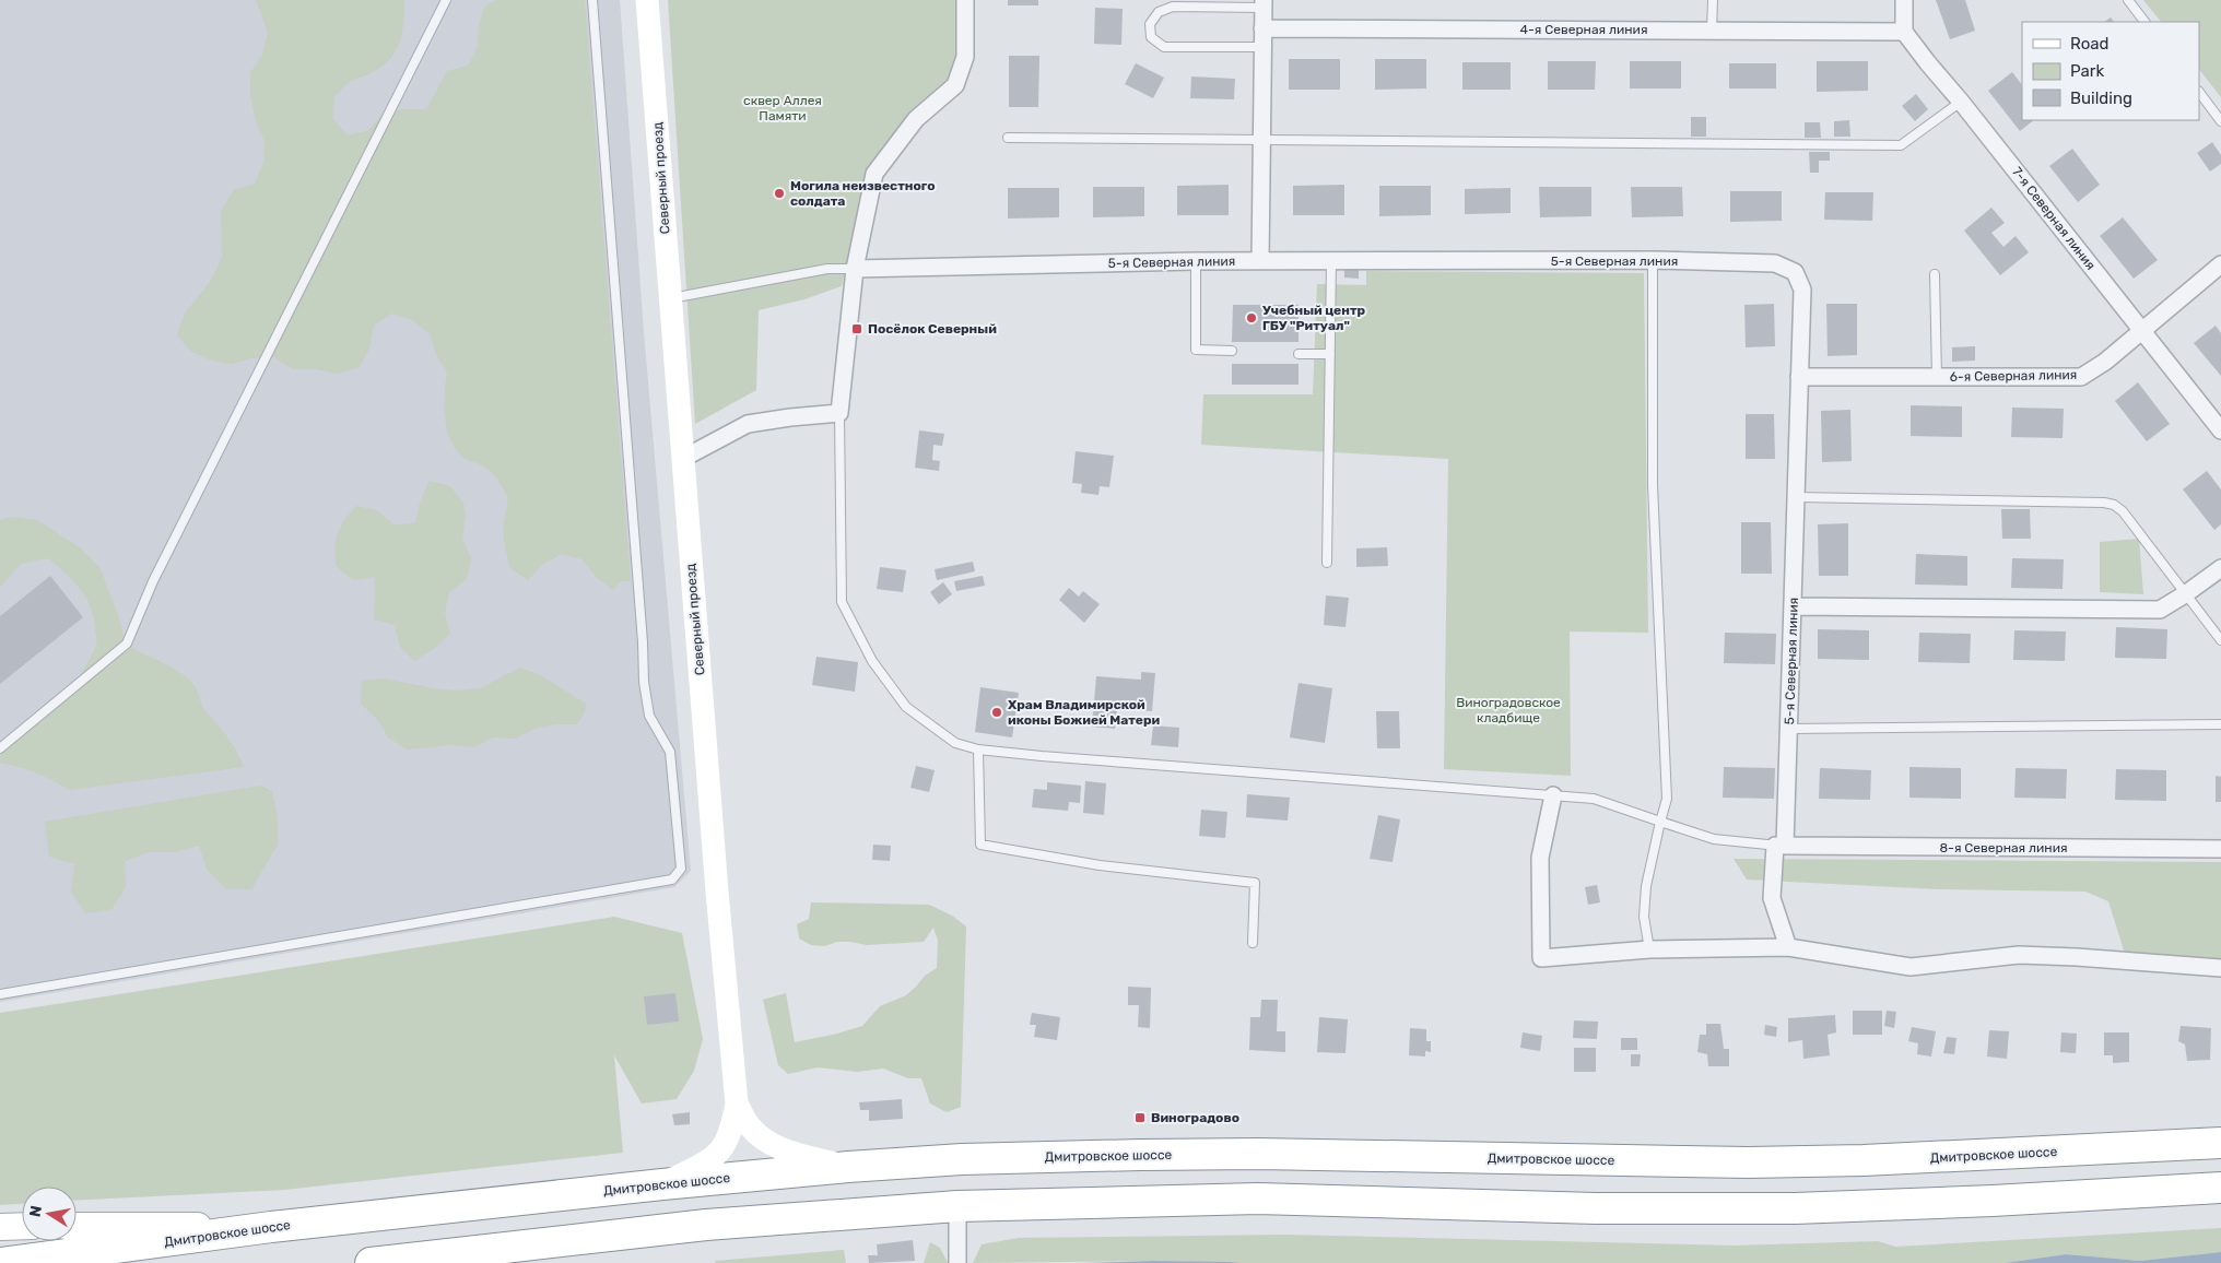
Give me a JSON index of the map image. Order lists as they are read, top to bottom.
{
  "streets": {
    "highway": ["Дмитровское шоссе"],
    "street": [
      "4-я Северная линия",
      "Северный проезд",
      "7-я Северная линия",
      "5-я Северная линия",
      "6-я Северная линия",
      "8-я Северная линия"
    ]
  },
  "crossings": [
    ["4-я Северная линия", "7-я Северная линия"],
    ["Северный проезд", "Дмитровское шоссе"],
    ["7-я Северная линия", "6-я Северная линия"],
    ["5-я Северная линия", "6-я Северная линия"],
    ["5-я Северная линия", "8-я Северная линия"]
  ],
  "parks": ["сквер Аллея Памяти", "Виноградовское кладбище"],
  "places": {
    "other": ["Могила неизвестного солдата", "Учебный центр ГБУ \"Ритуал\"", "Храм Владимирской иконы Божией Матери"],
    "transit": ["Посёлок Северный", "Виноградово"]
  },
  "legend": ["Road", "Park", "Building"],
  "north": "left"
}
